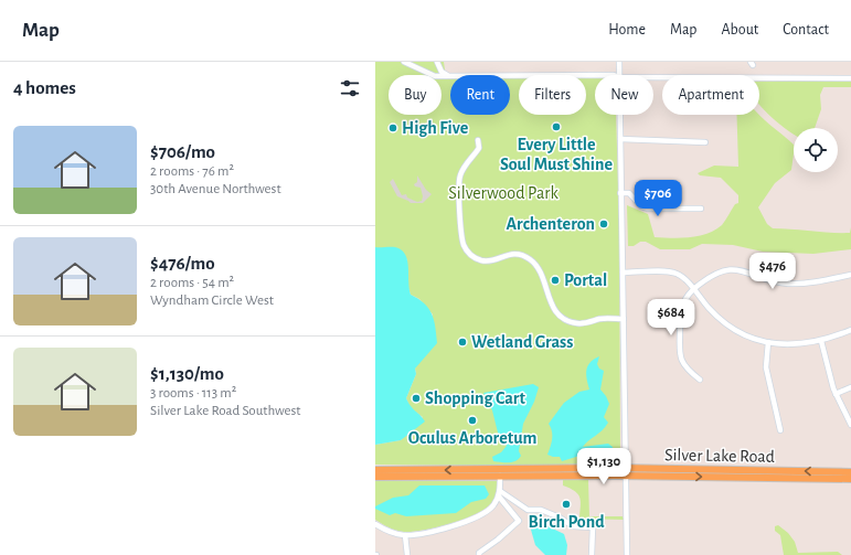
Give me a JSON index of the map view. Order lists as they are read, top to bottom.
{
  "streets": {
    "main road": ["Silver Lake Road"]
  },
  "parks": ["Silverwood Park"],
  "places": [
    "Every Little Soul Must Shine",
    "High Five",
    "Archenteron",
    "Portal",
    "Wetland Grass",
    "Shopping Cart",
    "Oculus Arboretum",
    "Birch Pond"
  ],
  "page": {
    "header": "Map",
    "nav": [
      "Home",
      "Map",
      "About",
      "Contact"
    ],
    "heading": "4 homes",
    "chip": [
      "Buy",
      "Rent",
      "Filters",
      "New",
      "Apartment"
    ],
    "list": [
      {
        "name": "$706/mo",
        "note": "2 rooms · 76 m² · 30th Avenue Northwest"
      },
      {
        "name": "$476/mo",
        "note": "2 rooms · 54 m² · Wyndham Circle West"
      },
      {
        "name": "$1,130/mo",
        "note": "3 rooms · 113 m² · Silver Lake Road Southwest"
      }
    ],
    "price": [
      "$706",
      "$476",
      "$684",
      "$1,130"
    ]
  }
}
